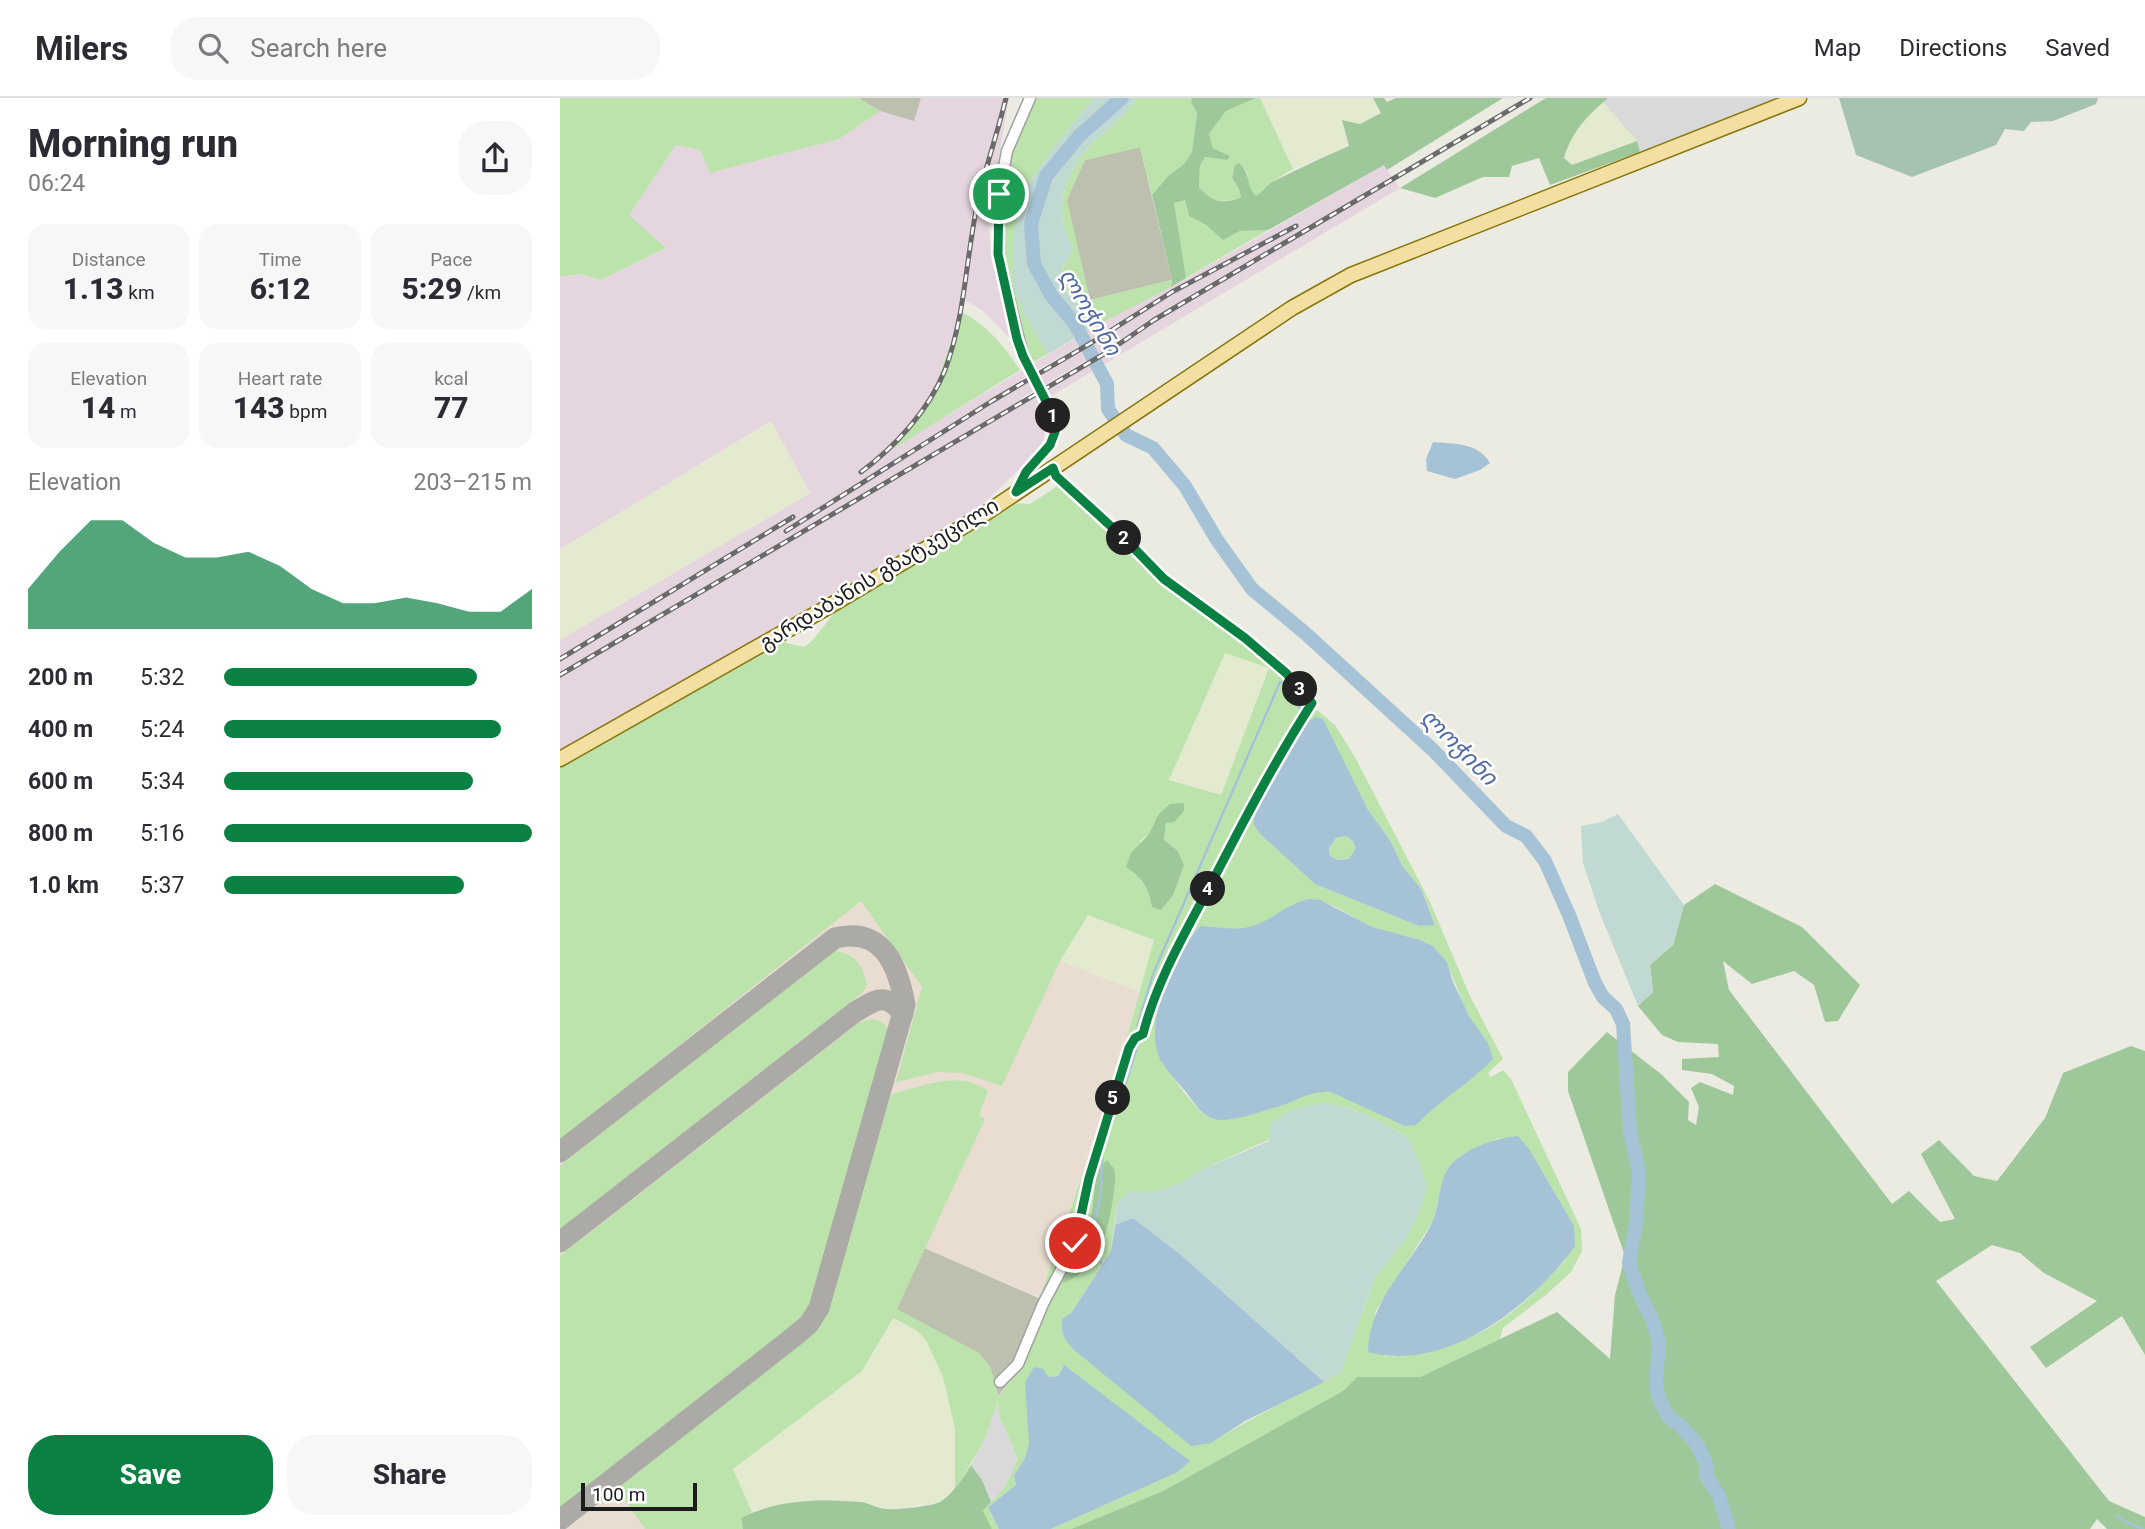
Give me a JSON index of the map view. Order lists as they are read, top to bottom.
{
  "streets": {
    "main road": ["გარდაბანის გზატკეცილი"]
  },
  "water": ["ლოჭინი"],
  "scale_bar": "100 m",
  "page": {
    "header": "Milers",
    "search": "Search here",
    "nav": ["Map", "Directions", "Saved"],
    "heading": ["Morning run", "06:24"],
    "stats": [
      ["Distance", "1.13 km"],
      ["Time", "6:12"],
      ["Pace", "5:29 /km"],
      ["Elevation", "14 m"],
      ["Heart rate", "143 bpm"],
      ["kcal", "77"]
    ],
    "pins": [
      "1",
      "2",
      "3",
      "4",
      "5"
    ],
    "chart": ["Elevation", "203–215 m"],
    "list": [
      {
        "name": "200 m",
        "note": "5:32"
      },
      {
        "name": "400 m",
        "note": "5:24"
      },
      {
        "name": "600 m",
        "note": "5:34"
      },
      {
        "name": "800 m",
        "note": "5:16"
      },
      {
        "name": "1.0 km",
        "note": "5:37"
      }
    ],
    "buttons": ["Save", "Share"],
    "scale": "100 m"
  }
}
